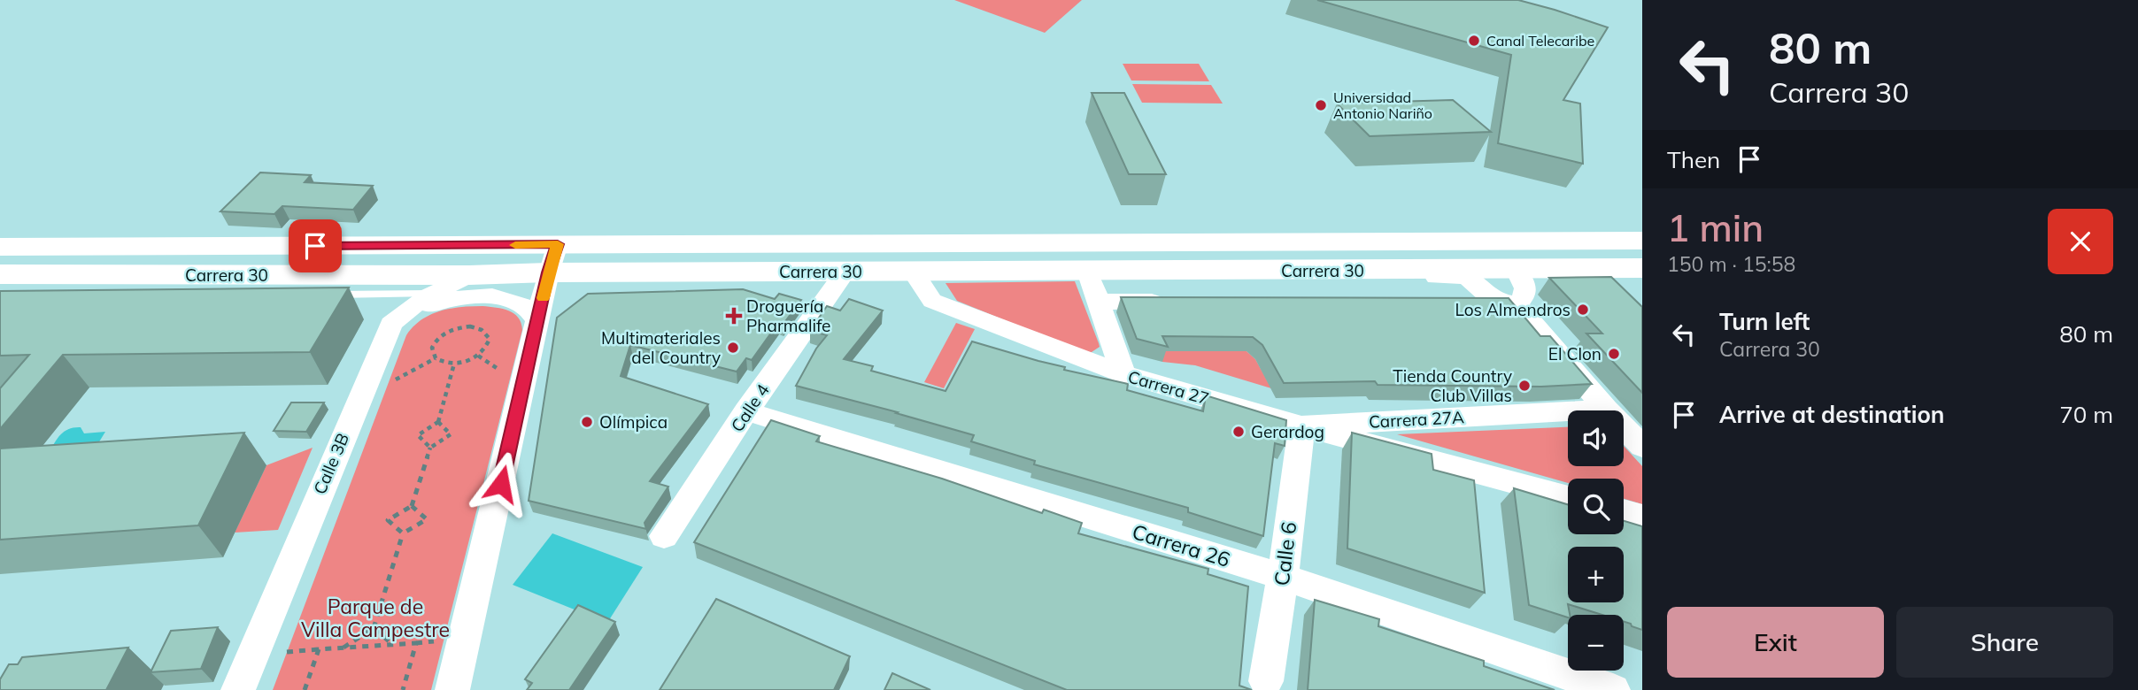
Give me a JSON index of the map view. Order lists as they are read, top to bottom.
{
  "streets": {
    "main road": ["Carrera 30"],
    "street": [
      "Carrera 27",
      "Calle 4",
      "Carrera 27A",
      "Calle 3B",
      "Carrera 26",
      "Calle 6"
    ]
  },
  "crossings": [
    ["Carrera 30", "Calle 3B"],
    ["Carrera 27", "Carrera 27A"],
    ["Carrera 27", "Calle 6"],
    ["Calle 4", "Carrera 26"],
    ["Carrera 27A", "Calle 6"],
    ["Carrera 26", "Calle 6"]
  ],
  "parks": ["Parque de Villa Campestre"],
  "places": {
    "other": [
      "Canal Telecaribe",
      "Universidad Antonio Nariño",
      "Los Almendros",
      "Multimateriales del Country",
      "El Clon",
      "Tienda Country Club Villas",
      "Olímpica",
      "Gerardog"
    ],
    "health": ["Droguería Pharmalife"]
  },
  "page": {
    "turn": ["80 m", "Carrera 30"],
    "then": "Then",
    "heading": ["1 min", "150 m · 15:58"],
    "list": [
      {
        "name": "Turn left",
        "note": "Carrera 30",
        "value": "80 m"
      },
      {
        "name": "Arrive at destination",
        "value": "70 m"
      }
    ],
    "map_buttons": ["+", "−"],
    "buttons": ["Exit", "Share"]
  }
}
